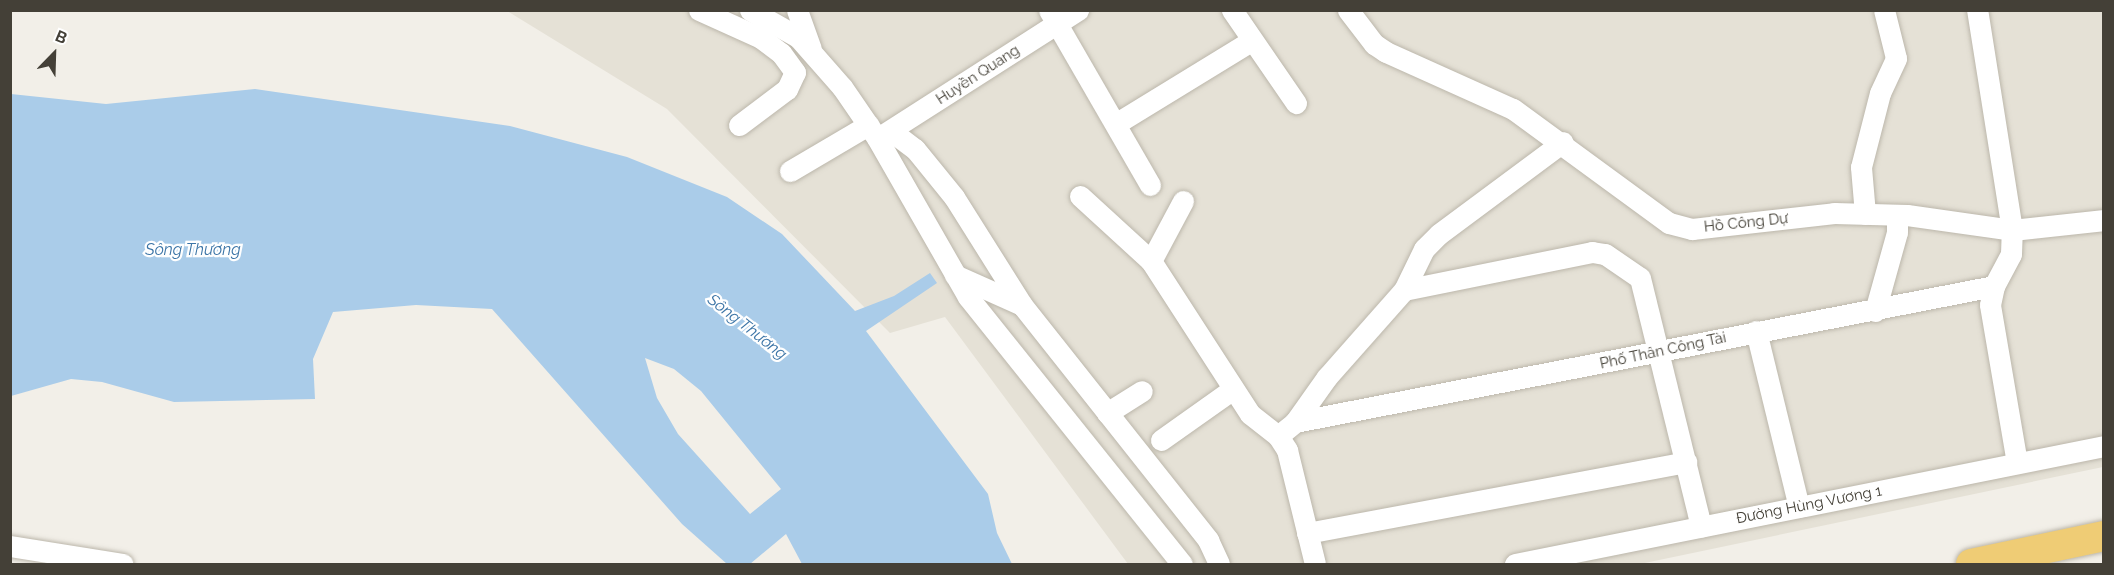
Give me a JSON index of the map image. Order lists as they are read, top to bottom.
{
  "streets": {
    "street": [
      "Huyền Quang",
      "Hồ Công Dự",
      "Phố Thân Công Tài",
      "Đường Hùng Vương 1"
    ]
  },
  "water": ["Sông Thương"],
  "north": "top right"
}
